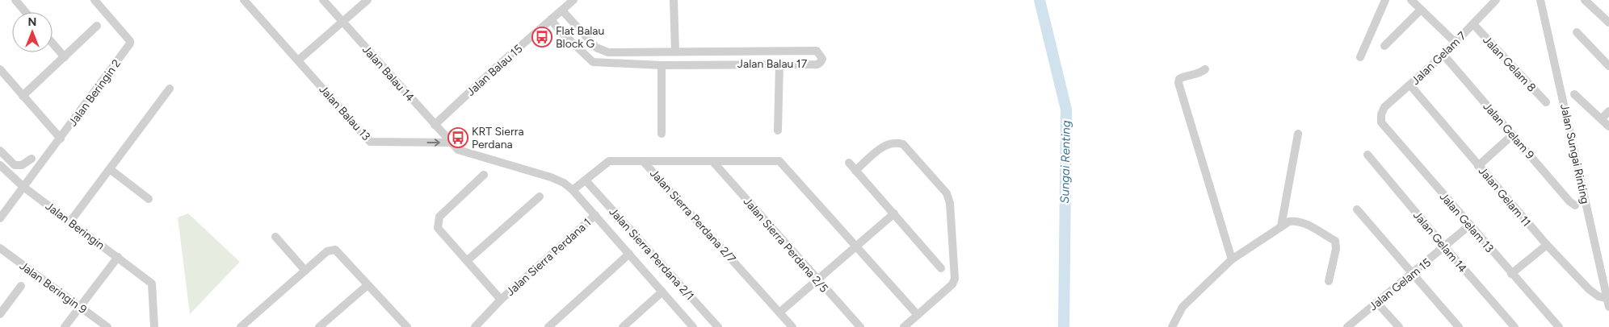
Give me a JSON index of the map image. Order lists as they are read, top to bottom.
{
  "streets": {
    "street": [
      "Jalan Gelam 7",
      "Jalan Balau 17",
      "Jalan Gelam 8",
      "Jalan Balau 15",
      "Jalan Balau 14",
      "Jalan Beringin 2",
      "Jalan Balau 13",
      "Jalan Gelam 9",
      "Jalan Sungai Rinting",
      "Jalan Gelam 11",
      "Jalan Sierra Perdana 2/7",
      "Jalan Gelam 13",
      "Jalan Beringin",
      "Jalan Gelam 14",
      "Jalan Sierra Perdana 2/5",
      "Jalan Sierra Perdana 2/1",
      "Jalan Sierra Perdana 1",
      "Jalan Gelam 15",
      "Jalan Beringin 9"
    ]
  },
  "crossings": [
    ["Jalan Gelam 7", "Jalan Gelam 8"],
    ["Jalan Gelam 7", "Jalan Gelam 9"],
    ["Jalan Gelam 7", "Jalan Gelam 11"],
    ["Jalan Gelam 7", "Jalan Gelam 13"],
    ["Jalan Balau 17", "Jalan Balau 15"],
    ["Jalan Balau 15", "Jalan Balau 14"],
    ["Jalan Balau 14", "Jalan Balau 13"],
    ["Jalan Balau 14", "Jalan Sierra Perdana 2/7"],
    ["Jalan Balau 14", "Jalan Sierra Perdana 1"],
    ["Jalan Beringin 2", "Jalan Beringin"],
    ["Jalan Sungai Rinting", "Jalan Gelam 11"],
    ["Jalan Sierra Perdana 2/7", "Jalan Sierra Perdana 2/1"],
    ["Jalan Gelam 13", "Jalan Gelam 15"],
    ["Jalan Gelam 14", "Jalan Gelam 15"]
  ],
  "one_way": ["Jalan Balau 13"],
  "water": ["Sungai Renting"],
  "places": {
    "bus stop": ["Flat Balau Block G", "KRT Sierra Perdana"]
  },
  "north": "top"
}
